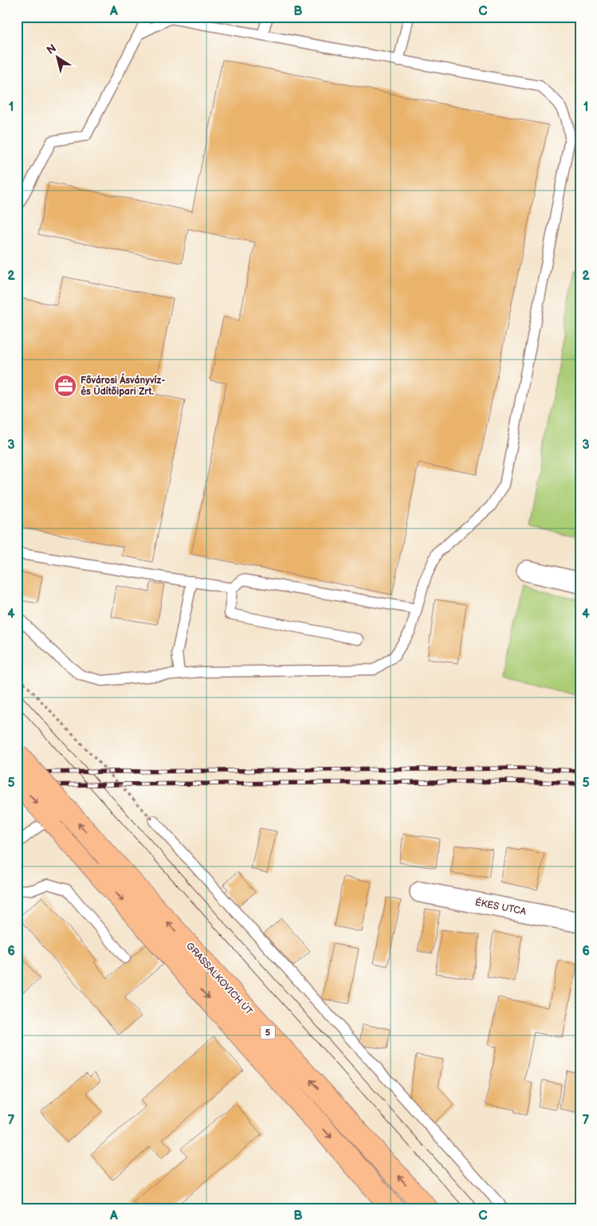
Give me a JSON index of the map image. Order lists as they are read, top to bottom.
{
  "streets": {
    "main road": ["GRASSALKOVICH ÚT", "5"],
    "street": ["ÉKES UTCA"]
  },
  "crossings": [
    ["GRASSALKOVICH ÚT", "5"]
  ],
  "places": {
    "office": ["Fővárosi Ásványvíz- és Üdítőipari Zrt."]
  },
  "north": "top left",
  "grid": {
    "columns": ["A", "B", "C"],
    "rows": [
      "1",
      "2",
      "3",
      "4",
      "5",
      "6",
      "7"
    ]
  }
}
